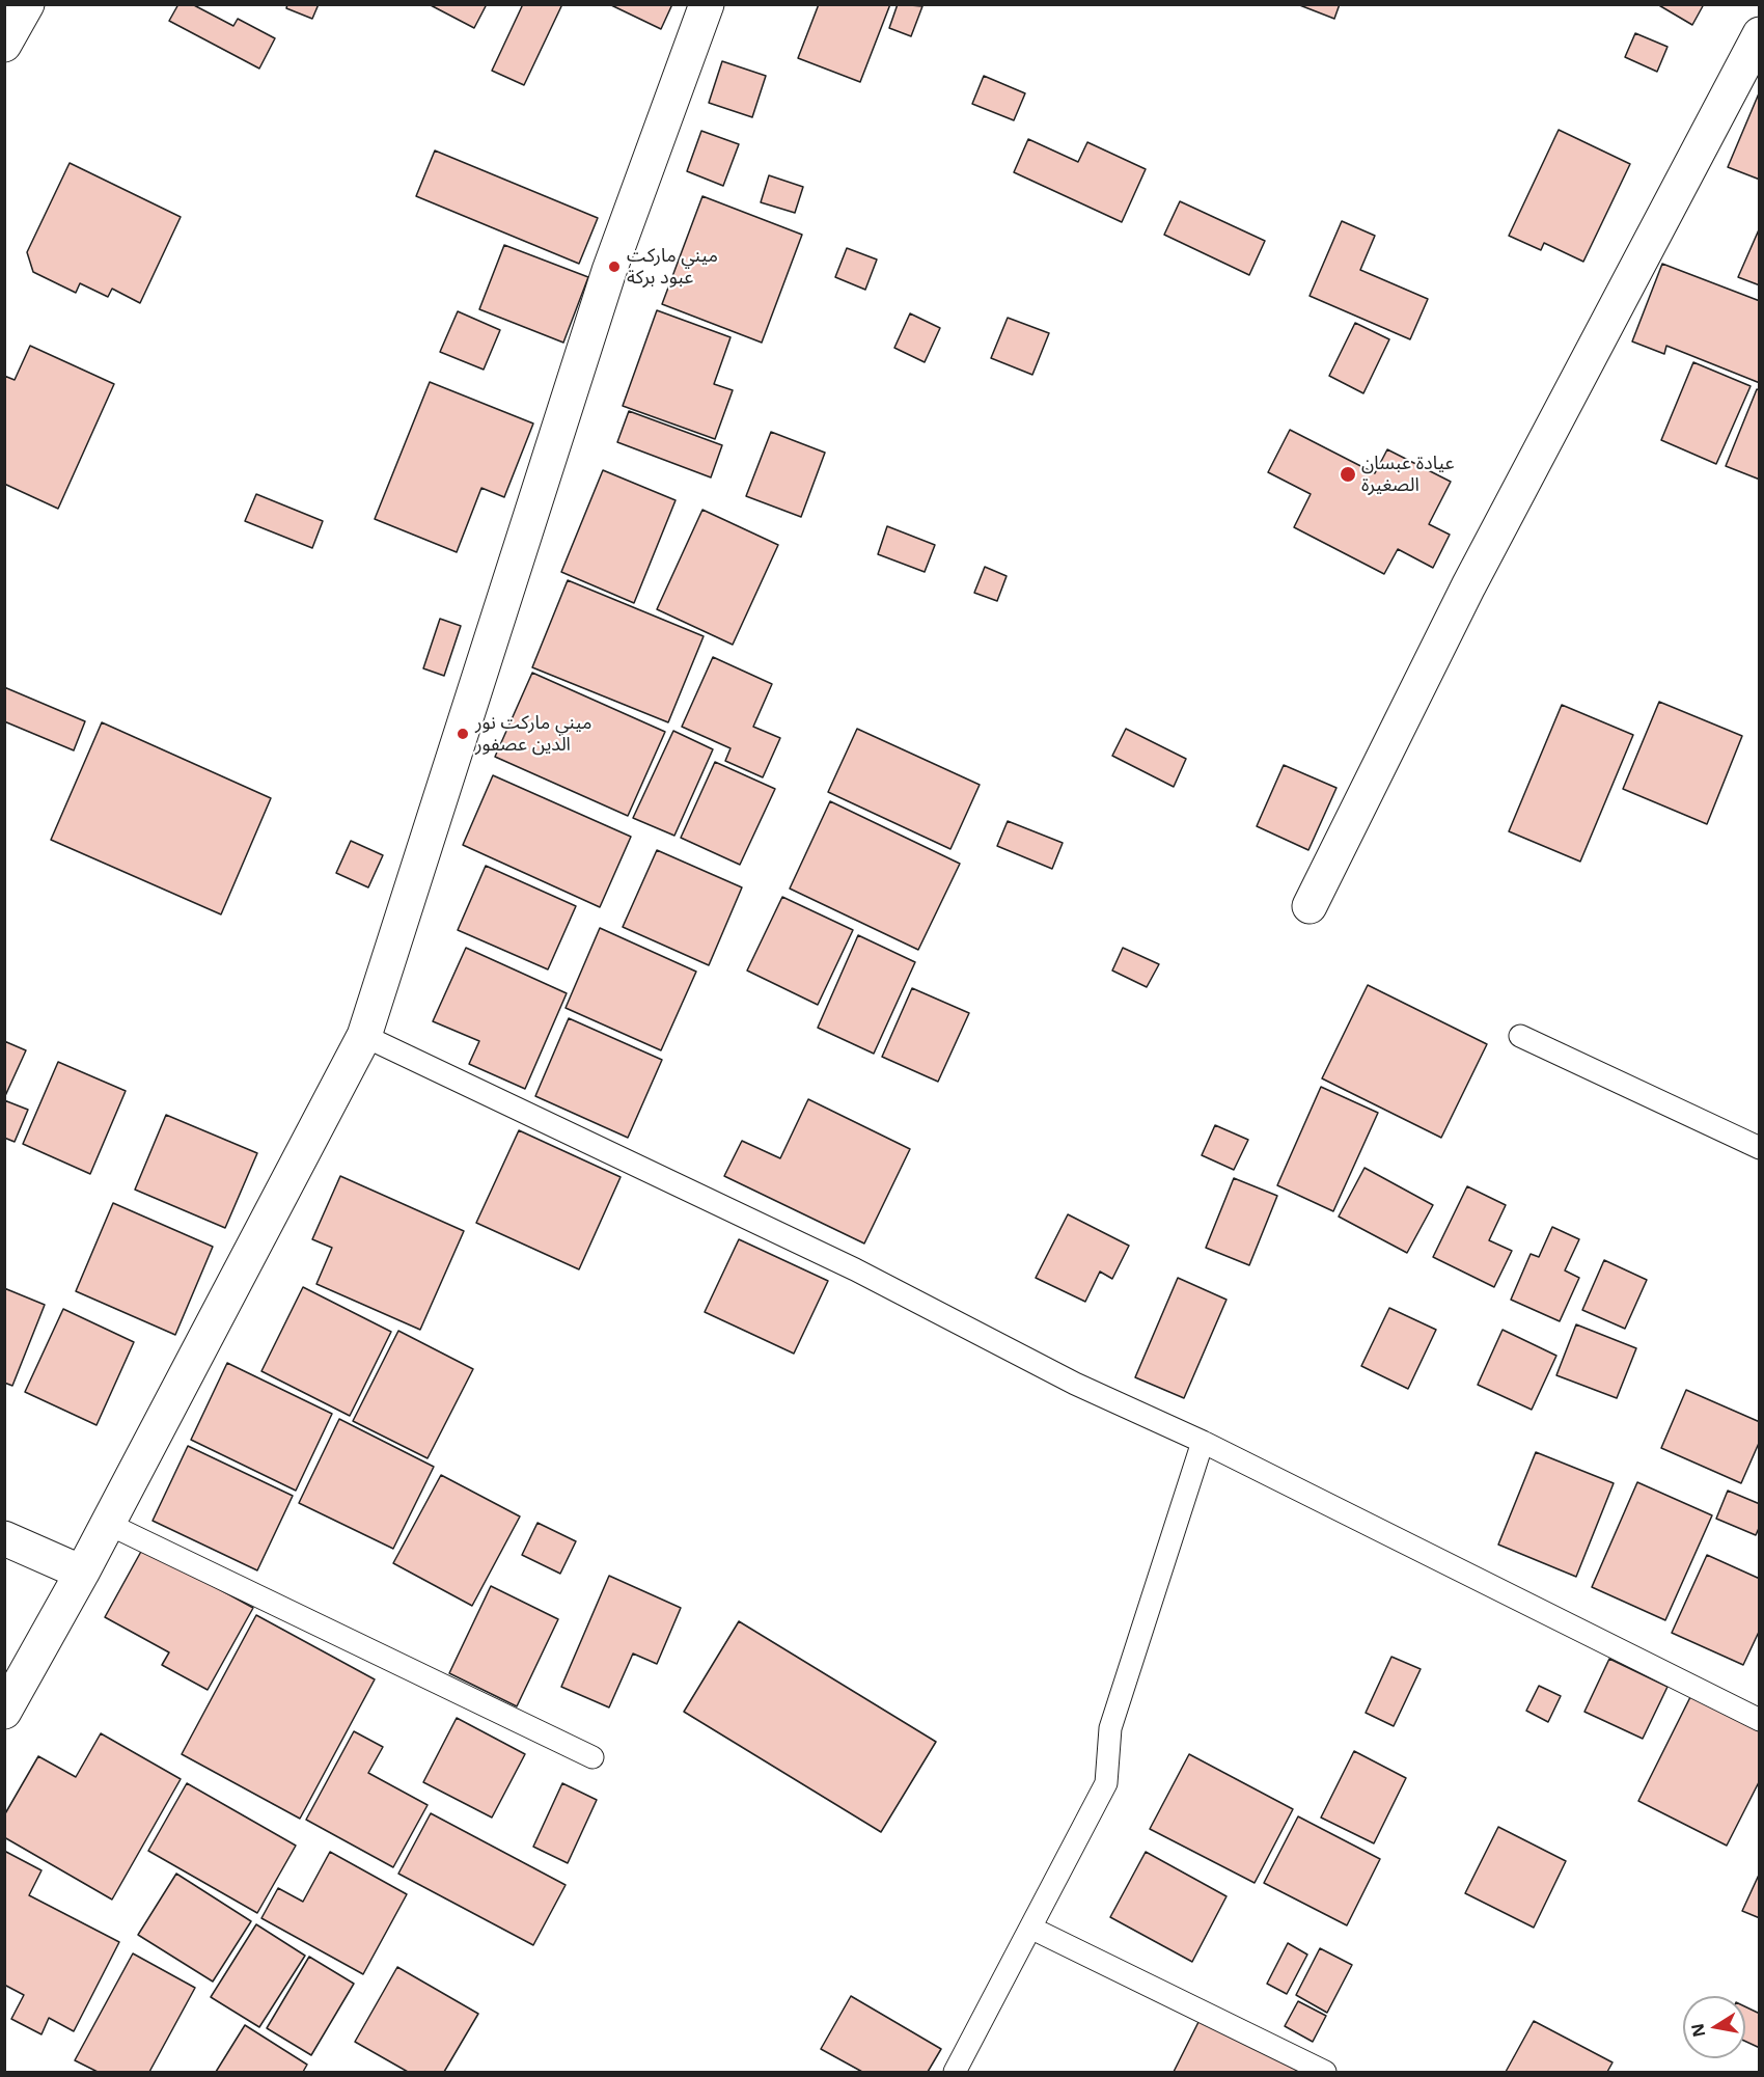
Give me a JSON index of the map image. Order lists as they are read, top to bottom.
{
  "places": ["ميني ماركت عبود بركة", "عيادة عبسان الصغيرة", "ميني ماركت نور الدين عصفور"],
  "north": "left"
}
